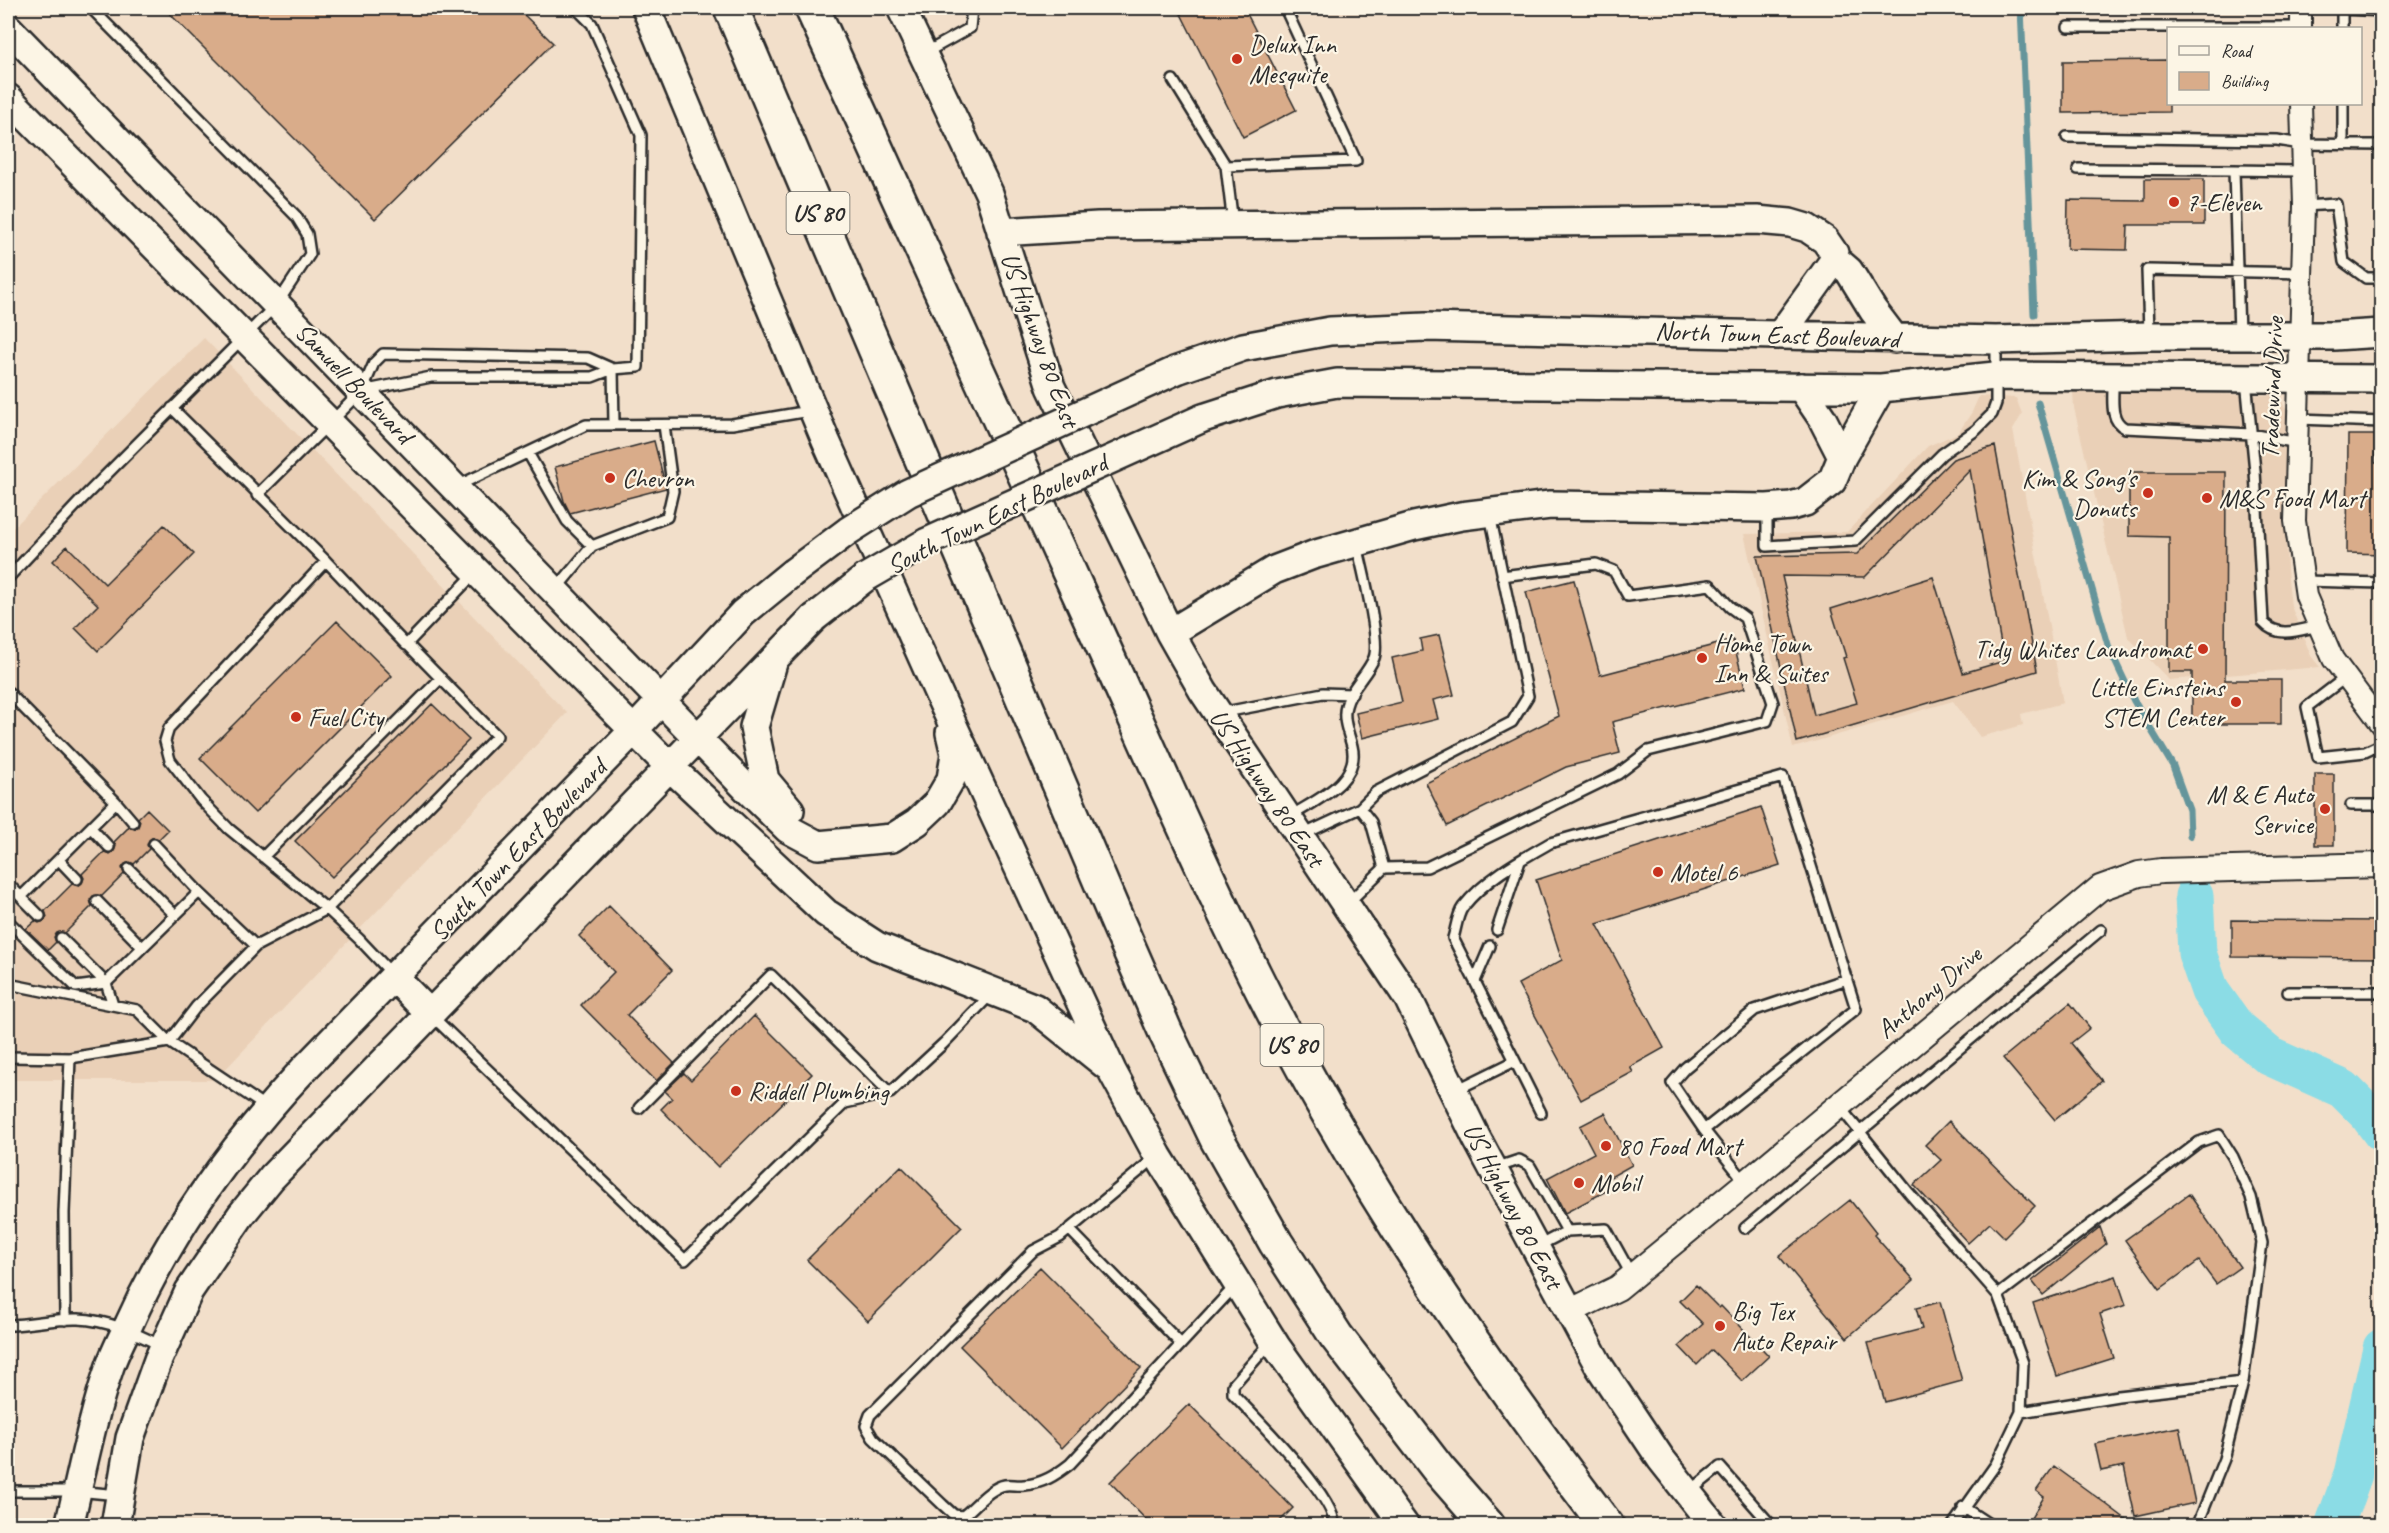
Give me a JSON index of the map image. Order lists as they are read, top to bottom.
{
  "streets": {
    "highway": ["US 80"],
    "main road": [
      "North Town East Boulevard",
      "US Highway 80 East",
      "Samuell Boulevard",
      "South Town East Boulevard"
    ],
    "street": ["Tradewind Drive", "Anthony Drive"]
  },
  "crossings": [
    ["North Town East Boulevard", "Tradewind Drive"],
    ["North Town East Boulevard", "South Town East Boulevard"],
    ["US Highway 80 East", "Anthony Drive"],
    ["Samuell Boulevard", "South Town East Boulevard"]
  ],
  "places": [
    "Delux Inn Mesquite",
    "7-Eleven",
    "Chevron",
    "Kim & Song's Donuts",
    "M&S Food Mart",
    "Tidy Whites Laundromat",
    "Home Town Inn & Suites",
    "Little Einsteins STEM Center",
    "Fuel City",
    "M & E Auto Service",
    "Motel 6",
    "Riddell Plumbing",
    "80 Food Mart",
    "Mobil",
    "Big Tex Auto Repair"
  ],
  "legend": ["Road", "Building"]
}
